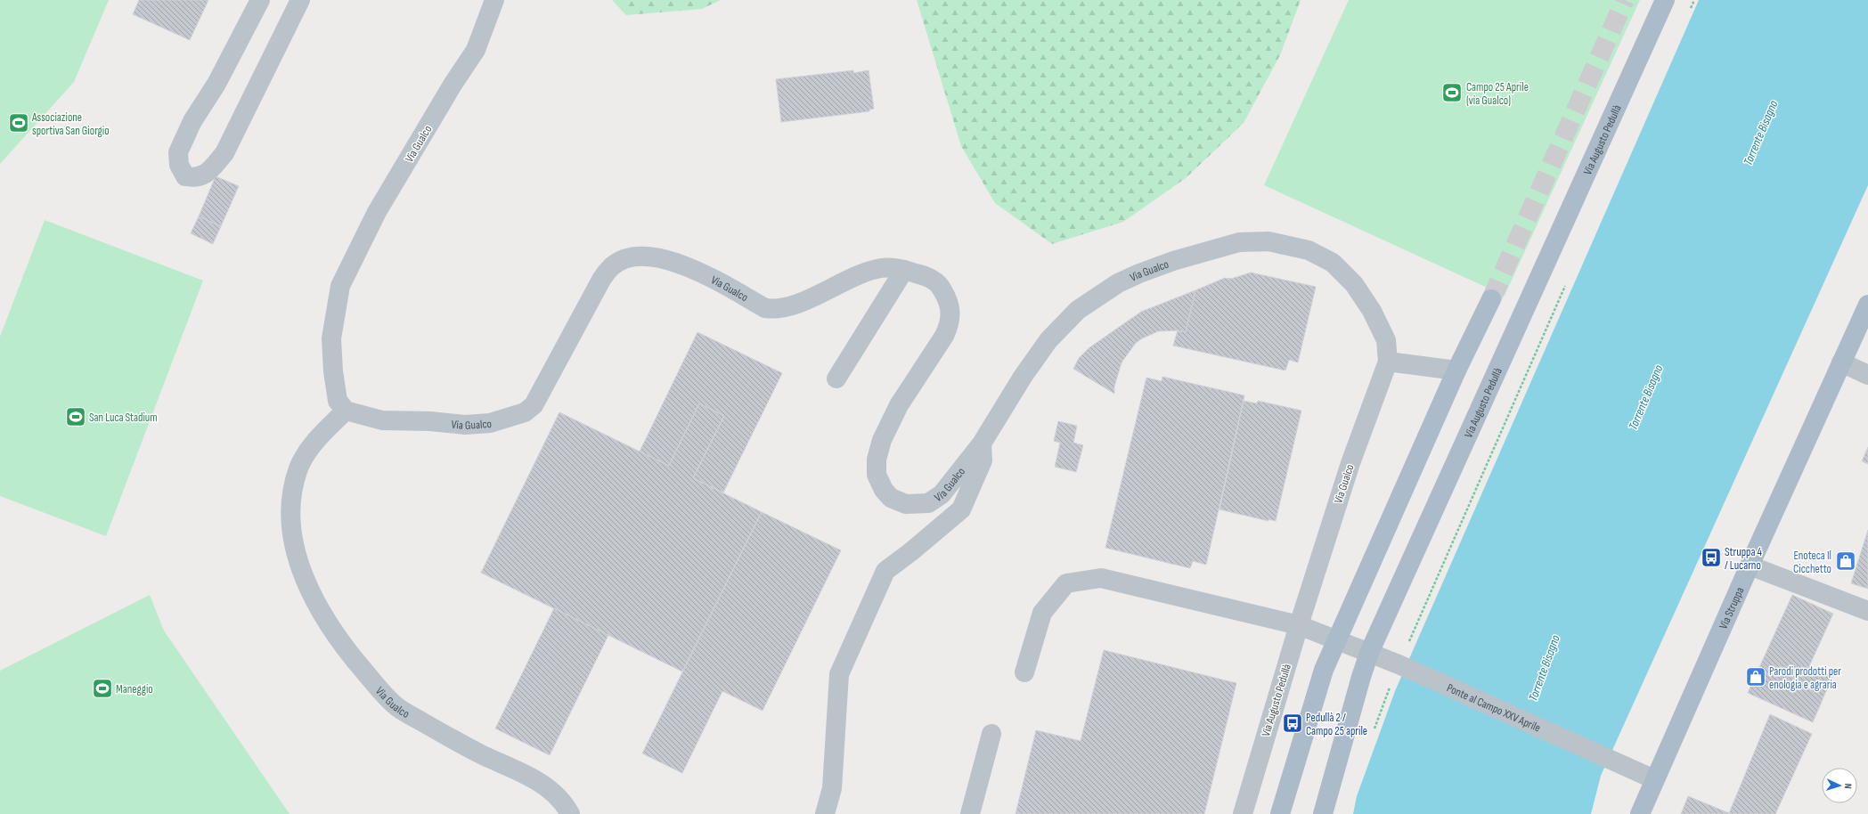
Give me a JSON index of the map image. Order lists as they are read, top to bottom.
{
  "streets": {
    "main road": ["Via Augusto Pedullà", "Via Struppa"],
    "street": ["Via Gualco", "Ponte al Campo XXV Aprile"]
  },
  "crossings": [
    ["Via Augusto Pedullà", "Via Gualco"],
    ["Via Augusto Pedullà", "Ponte al Campo XXV Aprile"],
    ["Via Struppa", "Ponte al Campo XXV Aprile"]
  ],
  "water": ["Torrente Bisagno"],
  "places": {
    "sports": [
      "Campo 25 Aprile (via Gualco)",
      "Associazione sportiva San Giorgio",
      "San Luca Stadium",
      "Maneggio"
    ],
    "bus stop": ["Struppa 4 / Lucarno", "Pedullà 2 / Campo 25 aprile"],
    "shop": ["Enoteca Il Cicchetto", "Parodi prodotti per enologia e agraria"]
  },
  "north": "right"
}
